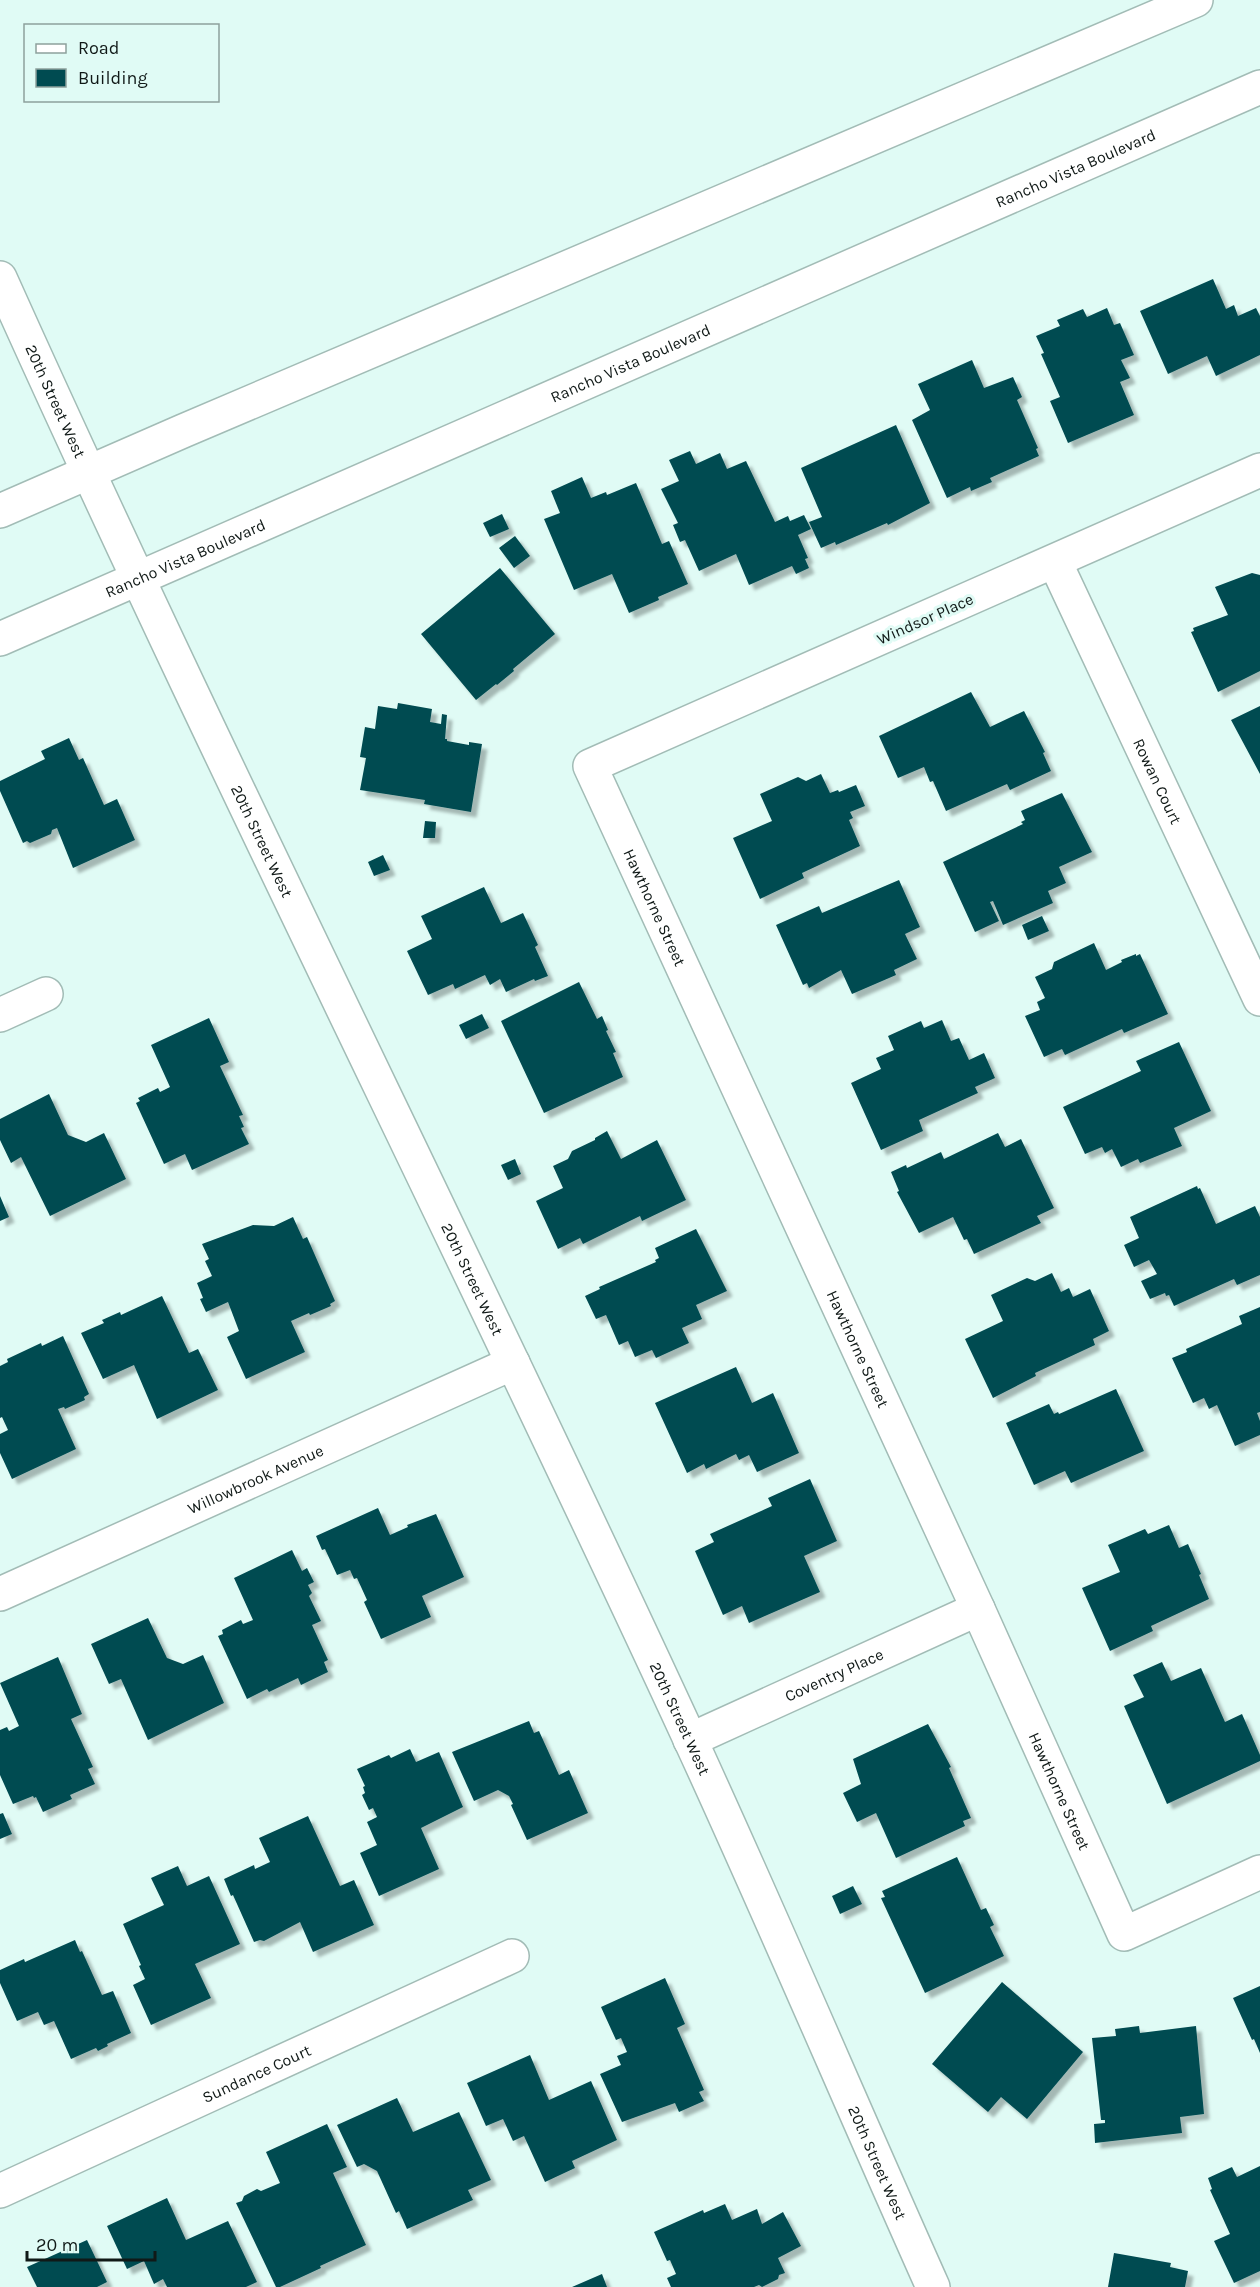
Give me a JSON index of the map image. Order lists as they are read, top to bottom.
{
  "streets": {
    "street": [
      "Rancho Vista Boulevard",
      "20th Street West",
      "Windsor Place",
      "Rowan Court",
      "Hawthorne Street",
      "Willowbrook Avenue",
      "Coventry Place",
      "Sundance Court"
    ]
  },
  "crossings": [
    ["Rancho Vista Boulevard", "20th Street West"],
    ["20th Street West", "Willowbrook Avenue"],
    ["20th Street West", "Coventry Place"],
    ["Windsor Place", "Rowan Court"],
    ["Windsor Place", "Hawthorne Street"],
    ["Hawthorne Street", "Coventry Place"]
  ],
  "legend": ["Road", "Building"],
  "scale_bar": "20 m"
}
